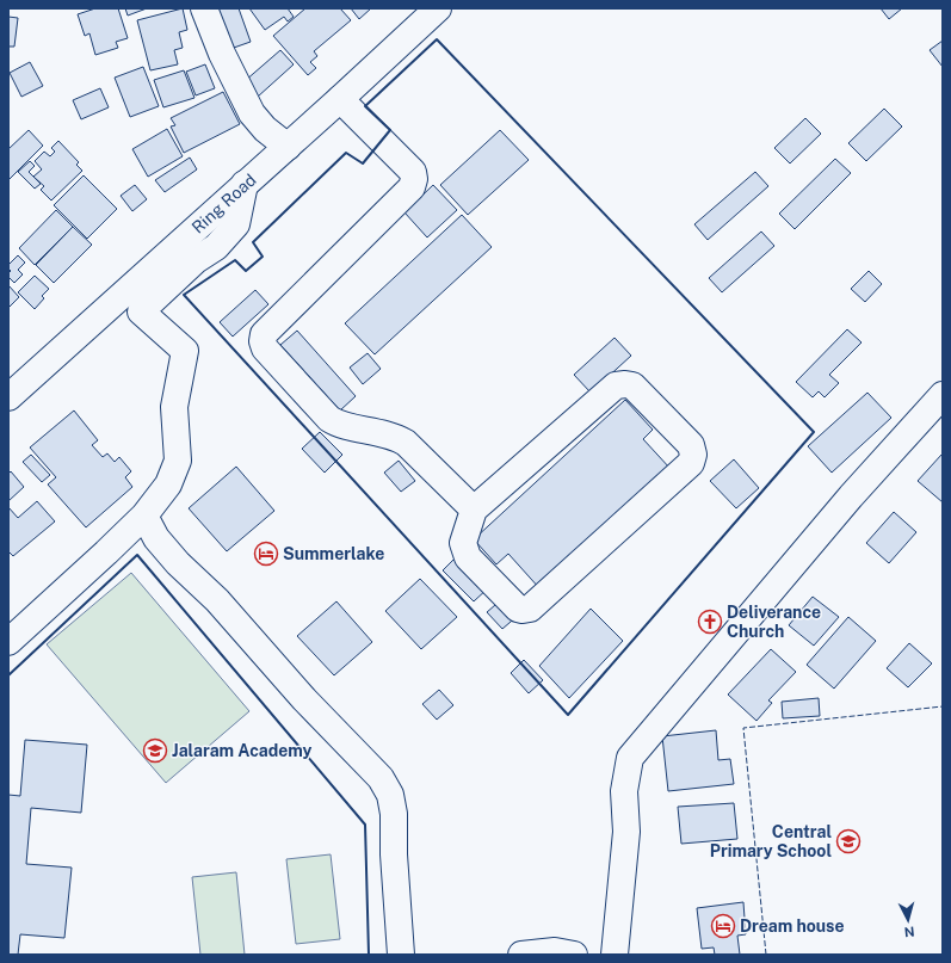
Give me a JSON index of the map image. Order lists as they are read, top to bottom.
{
  "streets": {
    "street": ["Ring Road"]
  },
  "places": {
    "hotel": ["Summerlake", "Dream house"],
    "church": ["Deliverance Church"],
    "school or university": ["Jalaram Academy", "Central Primary School"]
  },
  "north": "bottom"
}
